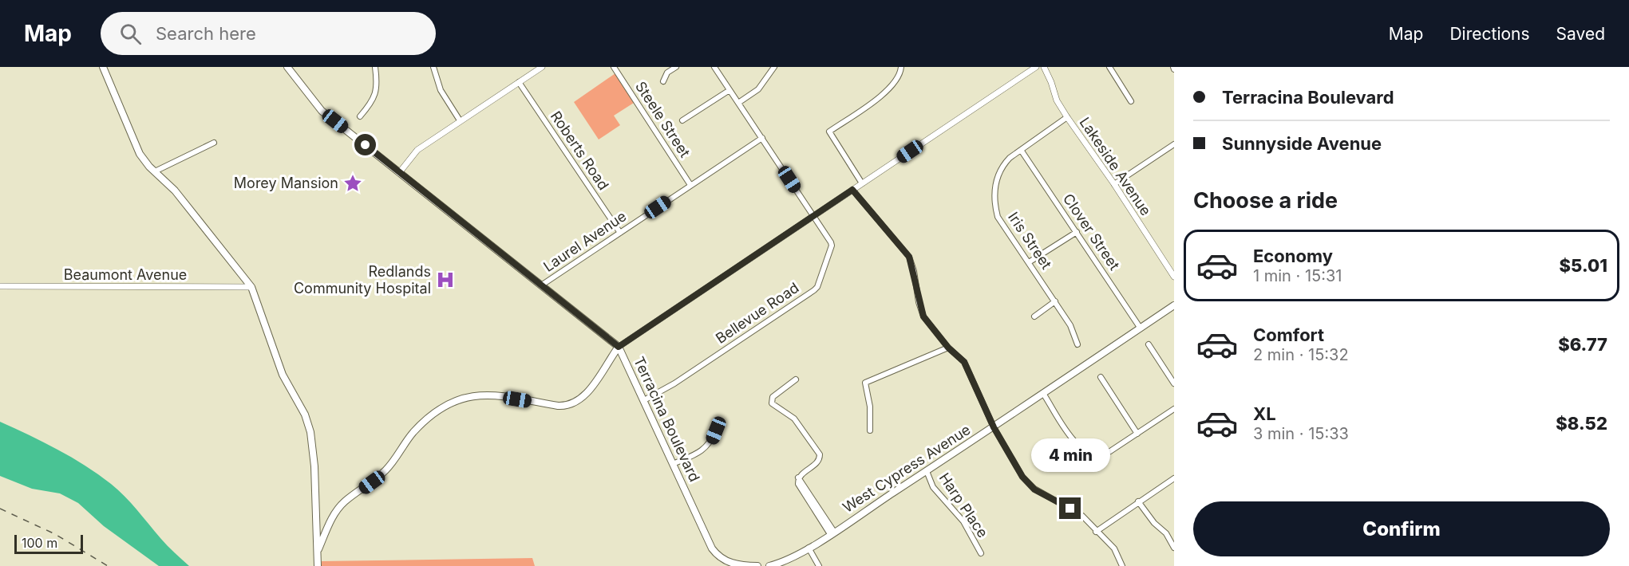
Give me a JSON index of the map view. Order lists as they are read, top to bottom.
{
  "streets": {
    "main road": ["Terracina Boulevard", "West Cypress Avenue"],
    "street": [
      "Steele Street",
      "Roberts Road",
      "Lakeside Avenue",
      "Clover Street",
      "Iris Street",
      "Laurel Avenue",
      "Beaumont Avenue",
      "Bellevue Road",
      "Harp Place"
    ]
  },
  "crossings": [
    ["Steele Street", "Laurel Avenue"],
    ["Roberts Road", "Laurel Avenue"],
    ["Lakeside Avenue", "Iris Street"],
    ["Clover Street", "Iris Street"],
    ["Clover Street", "West Cypress Avenue"],
    ["Laurel Avenue", "Terracina Boulevard"],
    ["Bellevue Road", "Terracina Boulevard"],
    ["West Cypress Avenue", "Harp Place"]
  ],
  "places": {
    "place": ["Morey Mansion"],
    "hospital": ["Redlands Community Hospital"]
  },
  "scale_bar": "100 m",
  "page": {
    "header": "Map",
    "search": "Search here",
    "nav": ["Map", "Directions", "Saved"],
    "banner": ["Terracina Boulevard", "Sunnyside Avenue"],
    "heading": "Choose a ride",
    "list": [
      {
        "name": "Economy",
        "note": "1 min · 15:31",
        "value": "$5.01"
      },
      {
        "name": "Comfort",
        "note": "2 min · 15:32",
        "value": "$6.77"
      },
      {
        "name": "XL",
        "note": "3 min · 15:33",
        "value": "$8.52"
      }
    ],
    "bubble": "4 min",
    "buttons": "Confirm",
    "scale": "100 m"
  }
}
